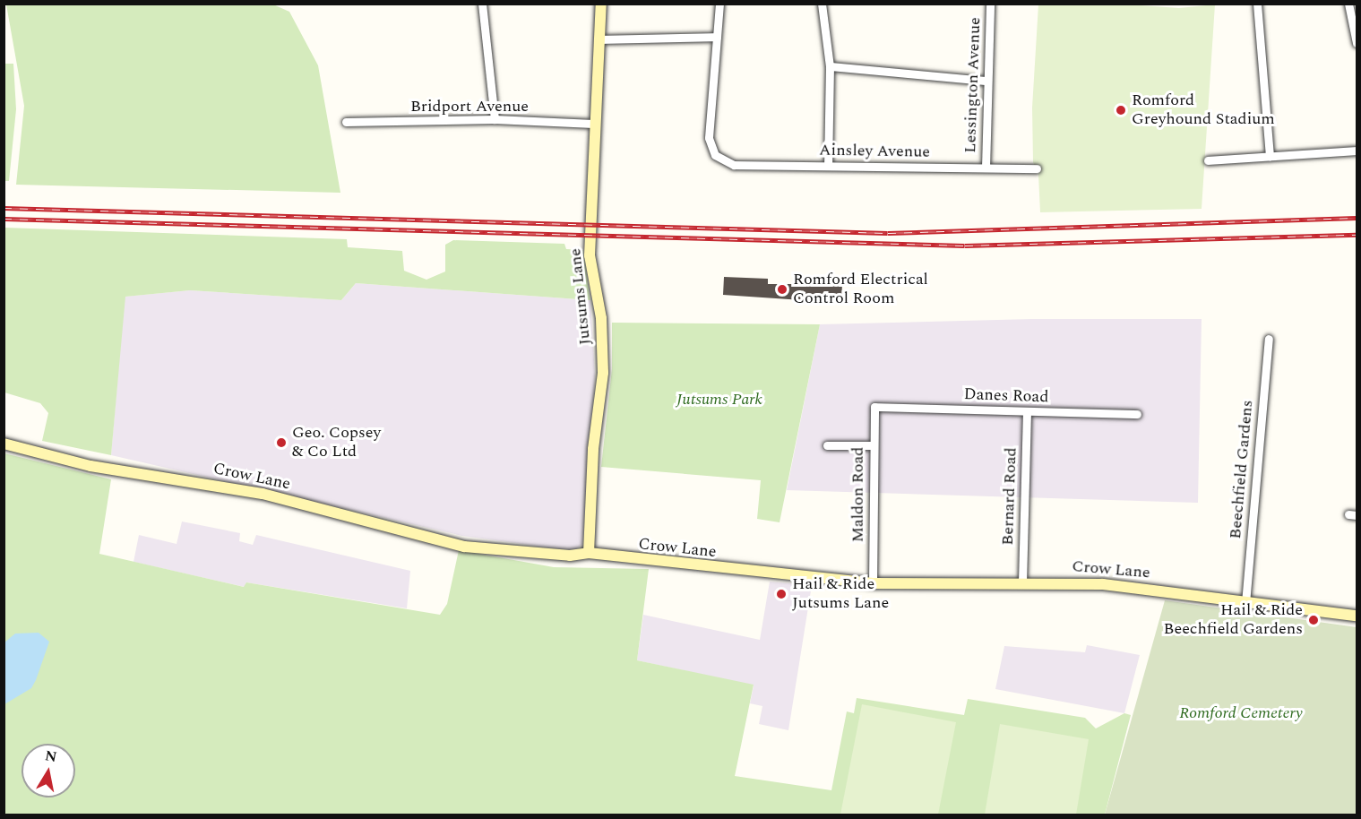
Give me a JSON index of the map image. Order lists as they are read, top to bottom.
{
  "streets": {
    "street": [
      "Lessington Avenue",
      "Bridport Avenue",
      "Ainsley Avenue",
      "Jutsums Lane",
      "Danes Road",
      "Beechfield Gardens",
      "Crow Lane",
      "Maldon Road",
      "Bernard Road"
    ]
  },
  "crossings": [
    ["Lessington Avenue", "Ainsley Avenue"],
    ["Bridport Avenue", "Jutsums Lane"],
    ["Jutsums Lane", "Crow Lane"],
    ["Danes Road", "Maldon Road"],
    ["Danes Road", "Bernard Road"],
    ["Beechfield Gardens", "Crow Lane"],
    ["Crow Lane", "Maldon Road"],
    ["Crow Lane", "Bernard Road"]
  ],
  "parks": ["Jutsums Park", "Romford Cemetery"],
  "places": [
    "Romford Greyhound Stadium",
    "Romford Electrical Control Room",
    "Geo. Copsey & Co Ltd",
    "Hail & Ride Jutsums Lane",
    "Hail & Ride Beechfield Gardens"
  ],
  "north": "top"
}
